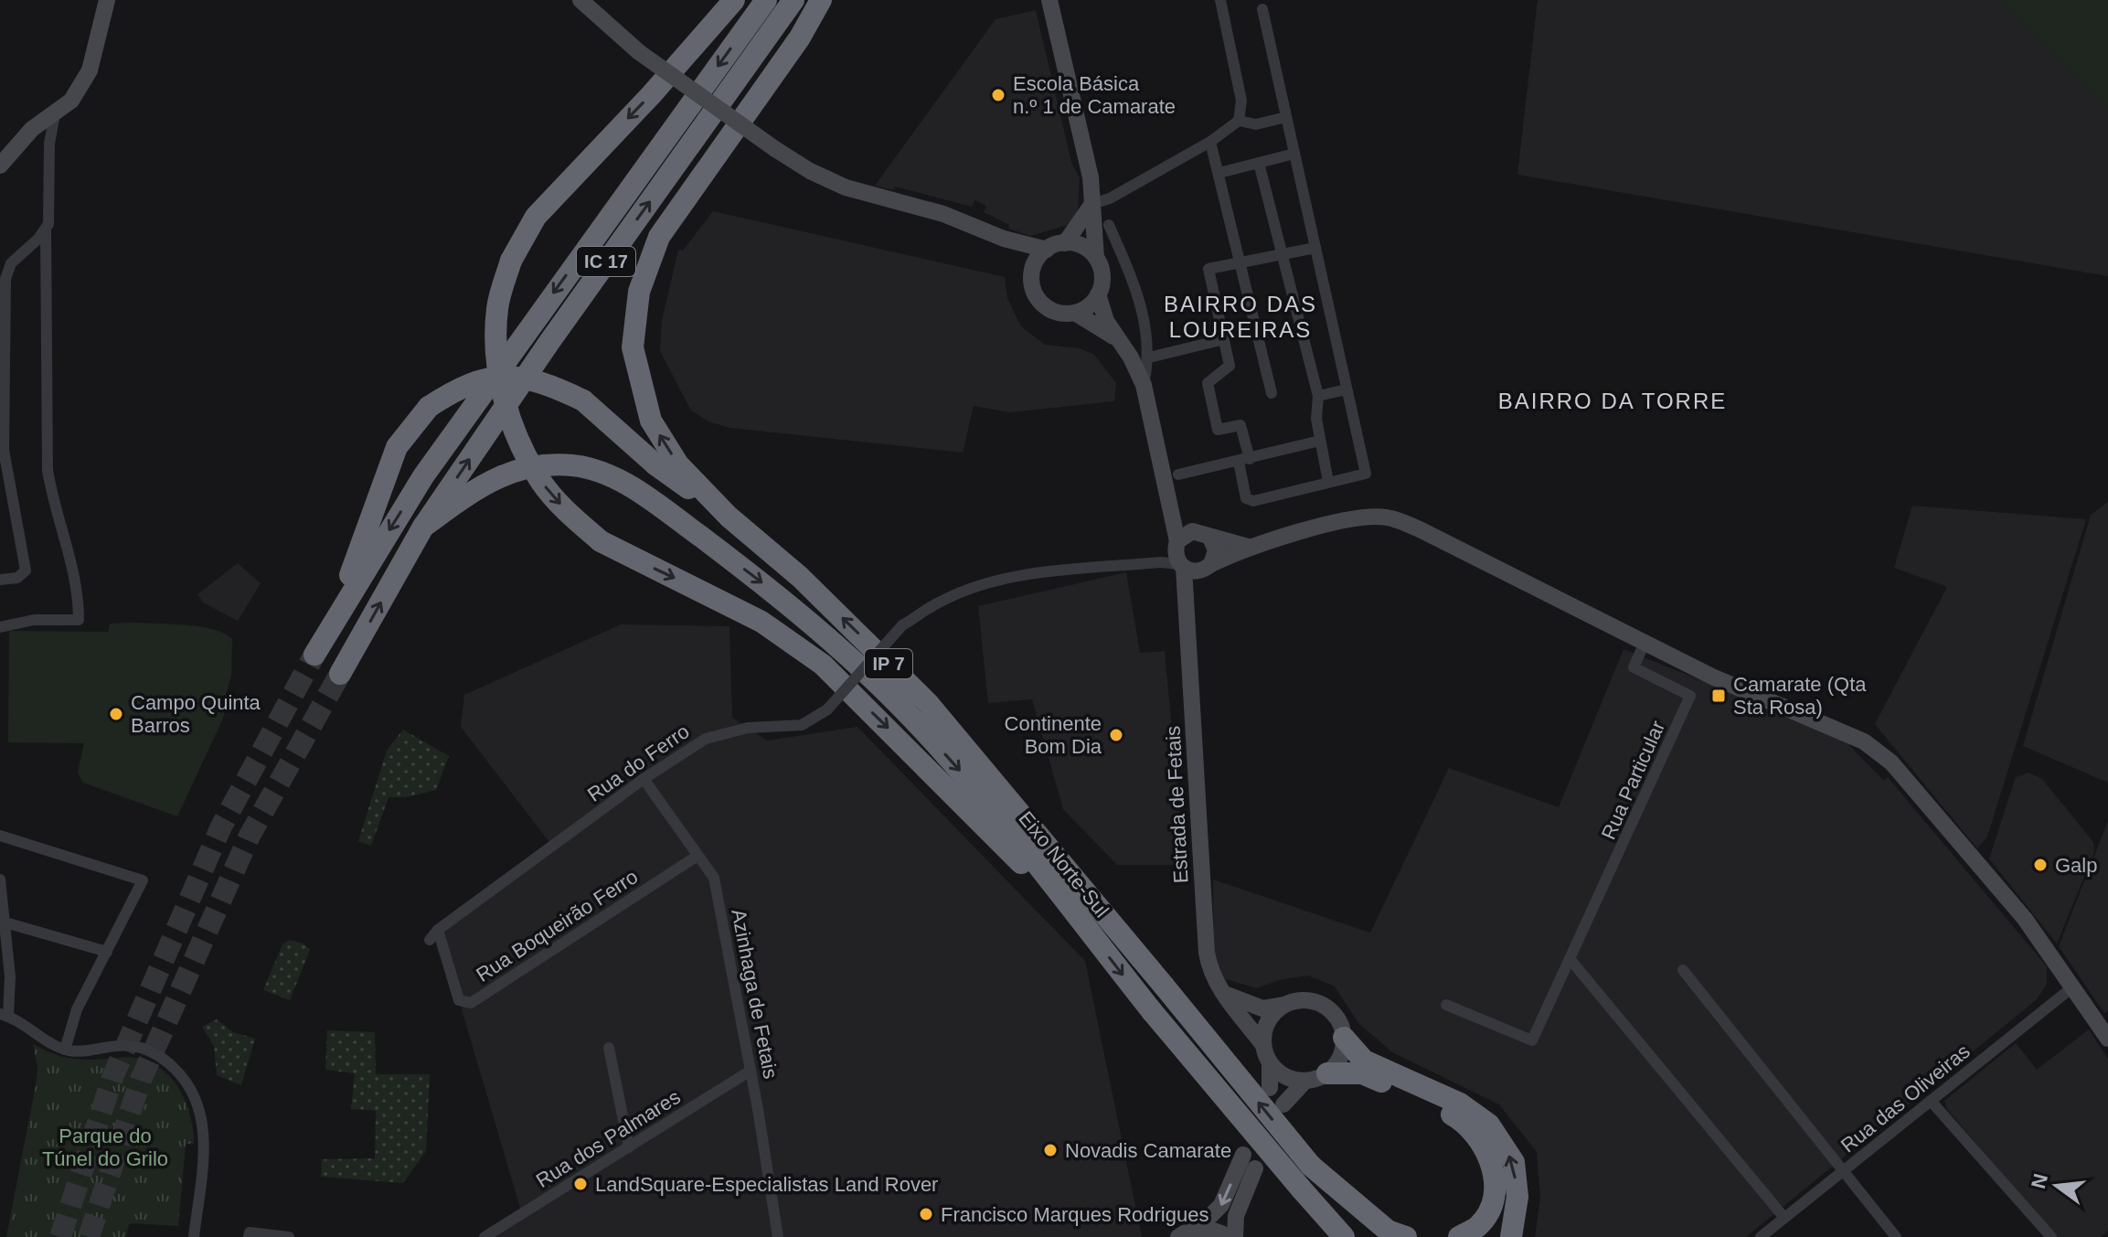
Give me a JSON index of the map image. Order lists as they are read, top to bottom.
{
  "streets": {
    "highway": ["IC 17", "IP 7", "Eixo Norte-Sul"],
    "street": [
      "Rua do Ferro",
      "Rua Particular",
      "Estrada de Fetais",
      "Rua Boqueirão Ferro",
      "Azinhaga de Fetais",
      "Rua das Oliveiras",
      "Rua dos Palmares"
    ]
  },
  "crossings": [
    ["Rua do Ferro", "Estrada de Fetais"],
    ["Rua do Ferro", "Rua Boqueirão Ferro"],
    ["Rua do Ferro", "Azinhaga de Fetais"],
    ["Rua Boqueirão Ferro", "Azinhaga de Fetais"],
    ["Azinhaga de Fetais", "Rua dos Palmares"]
  ],
  "districts": ["BAIRRO DAS LOUREIRAS", "BAIRRO DA TORRE"],
  "parks": ["Parque do Túnel do Grilo"],
  "places": {
    "other": [
      "Escola Básica n.º 1 de Camarate",
      "Campo Quinta Barros",
      "Continente Bom Dia",
      "Galp",
      "Novadis Camarate",
      "LandSquare-Especialistas Land Rover",
      "Francisco Marques Rodrigues"
    ],
    "transit": ["Camarate (Qta Sta Rosa)"]
  },
  "north": "left"
}
